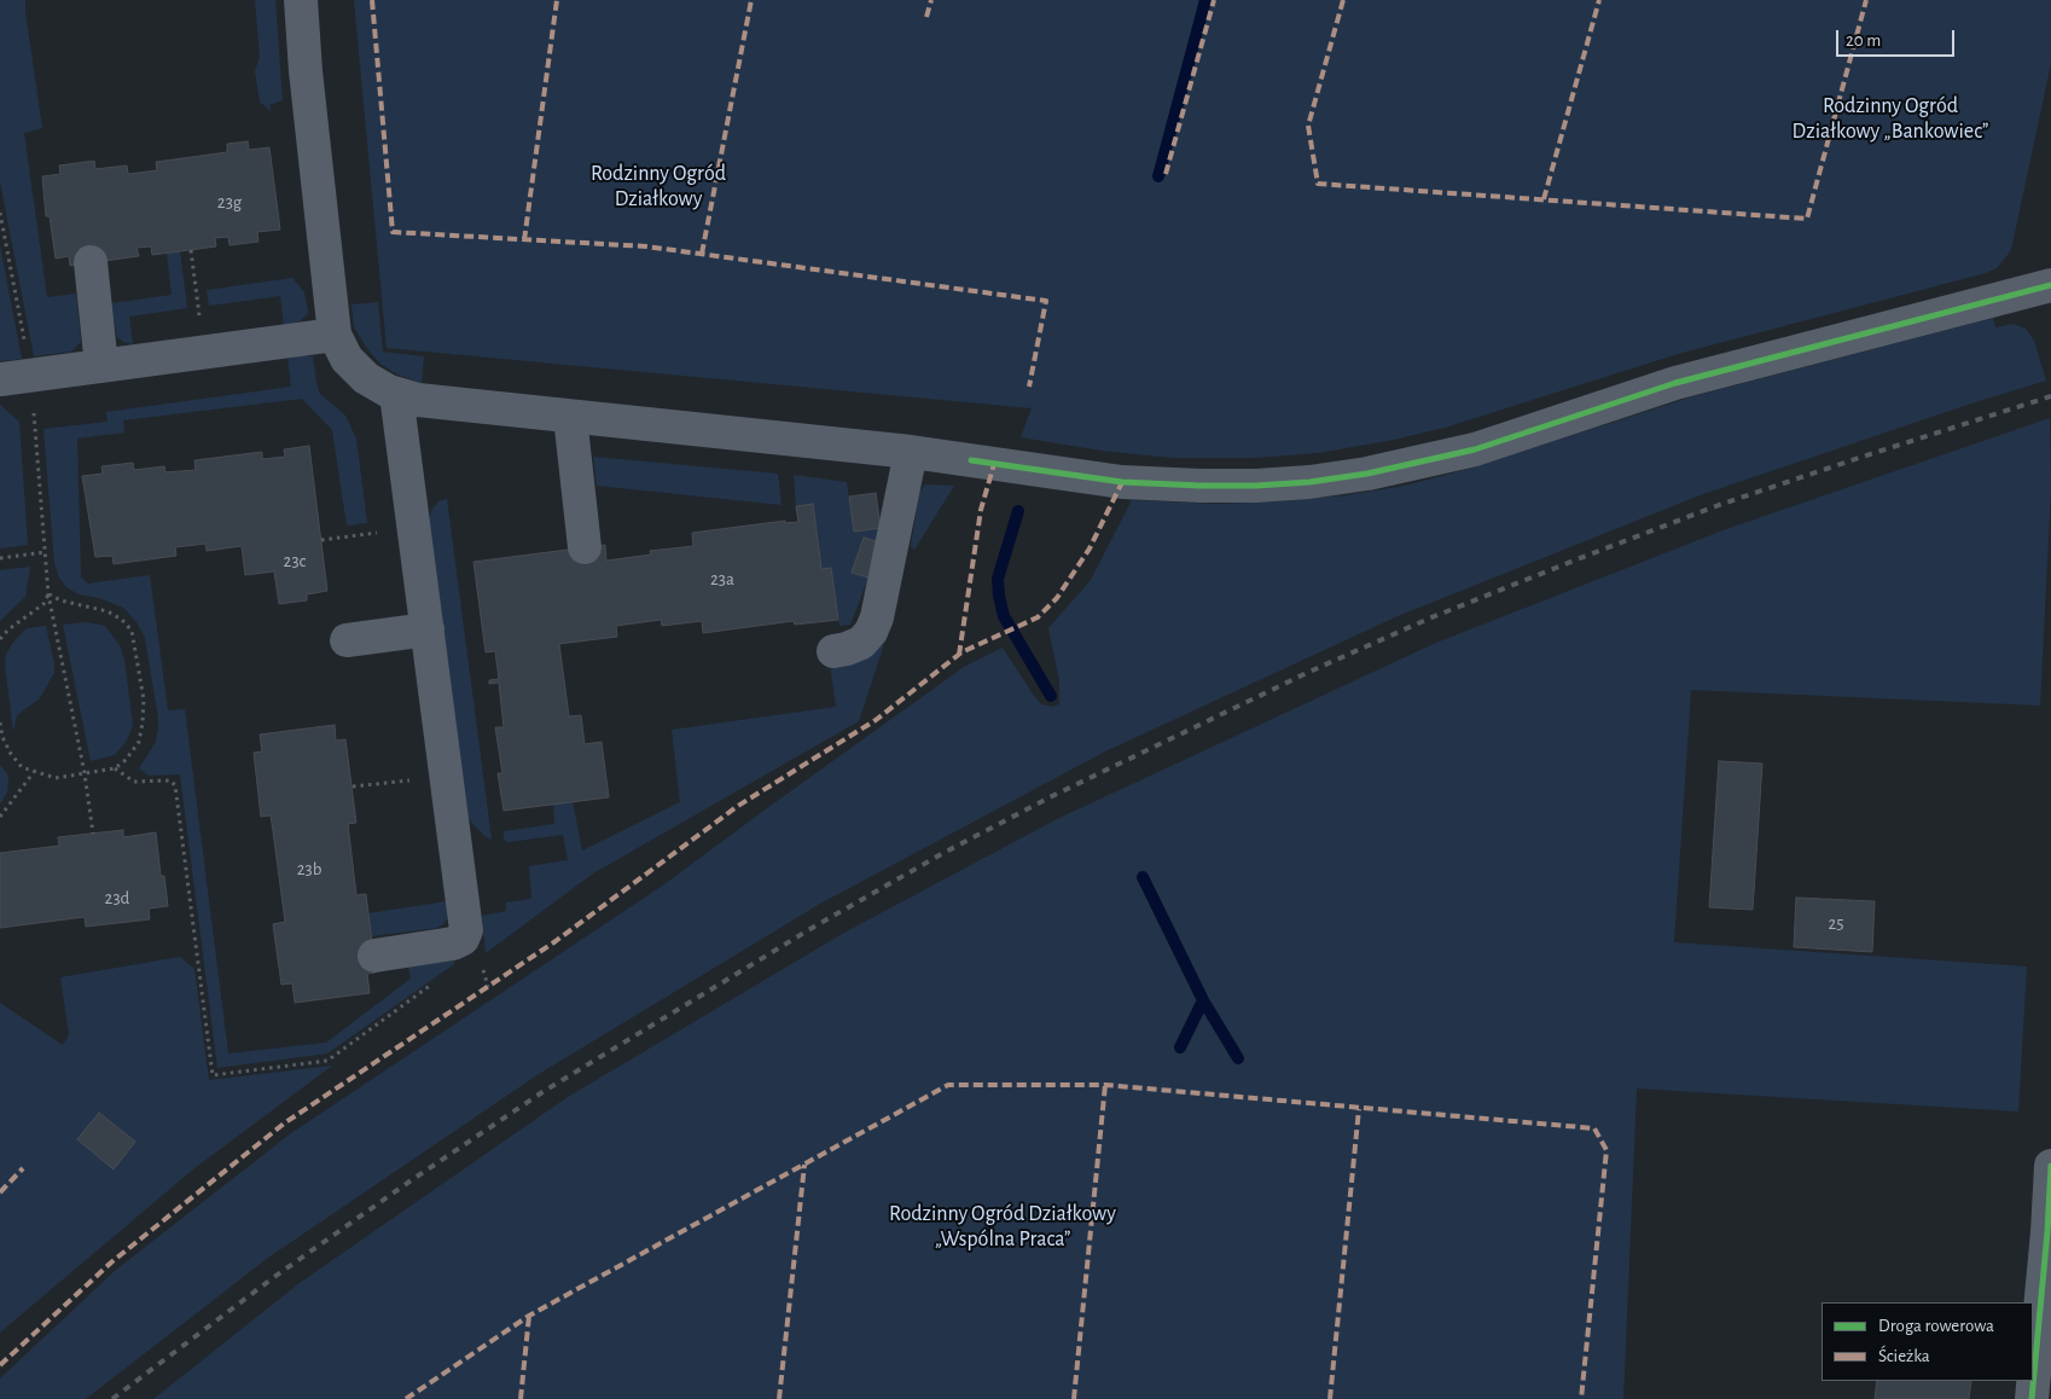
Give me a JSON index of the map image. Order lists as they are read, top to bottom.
{
  "parks": ["Rodzinny Ogród Działkowy „Bankowiec”", "Rodzinny Ogród Działkowy", "Rodzinny Ogród Działkowy „Wspólna Praca”"],
  "house_numbers": [
    "23g",
    "23c",
    "23a",
    "23b",
    "23d",
    "25"
  ],
  "legend": ["Droga rowerowa", "Ścieżka"],
  "scale_bar": "20 m"
}
